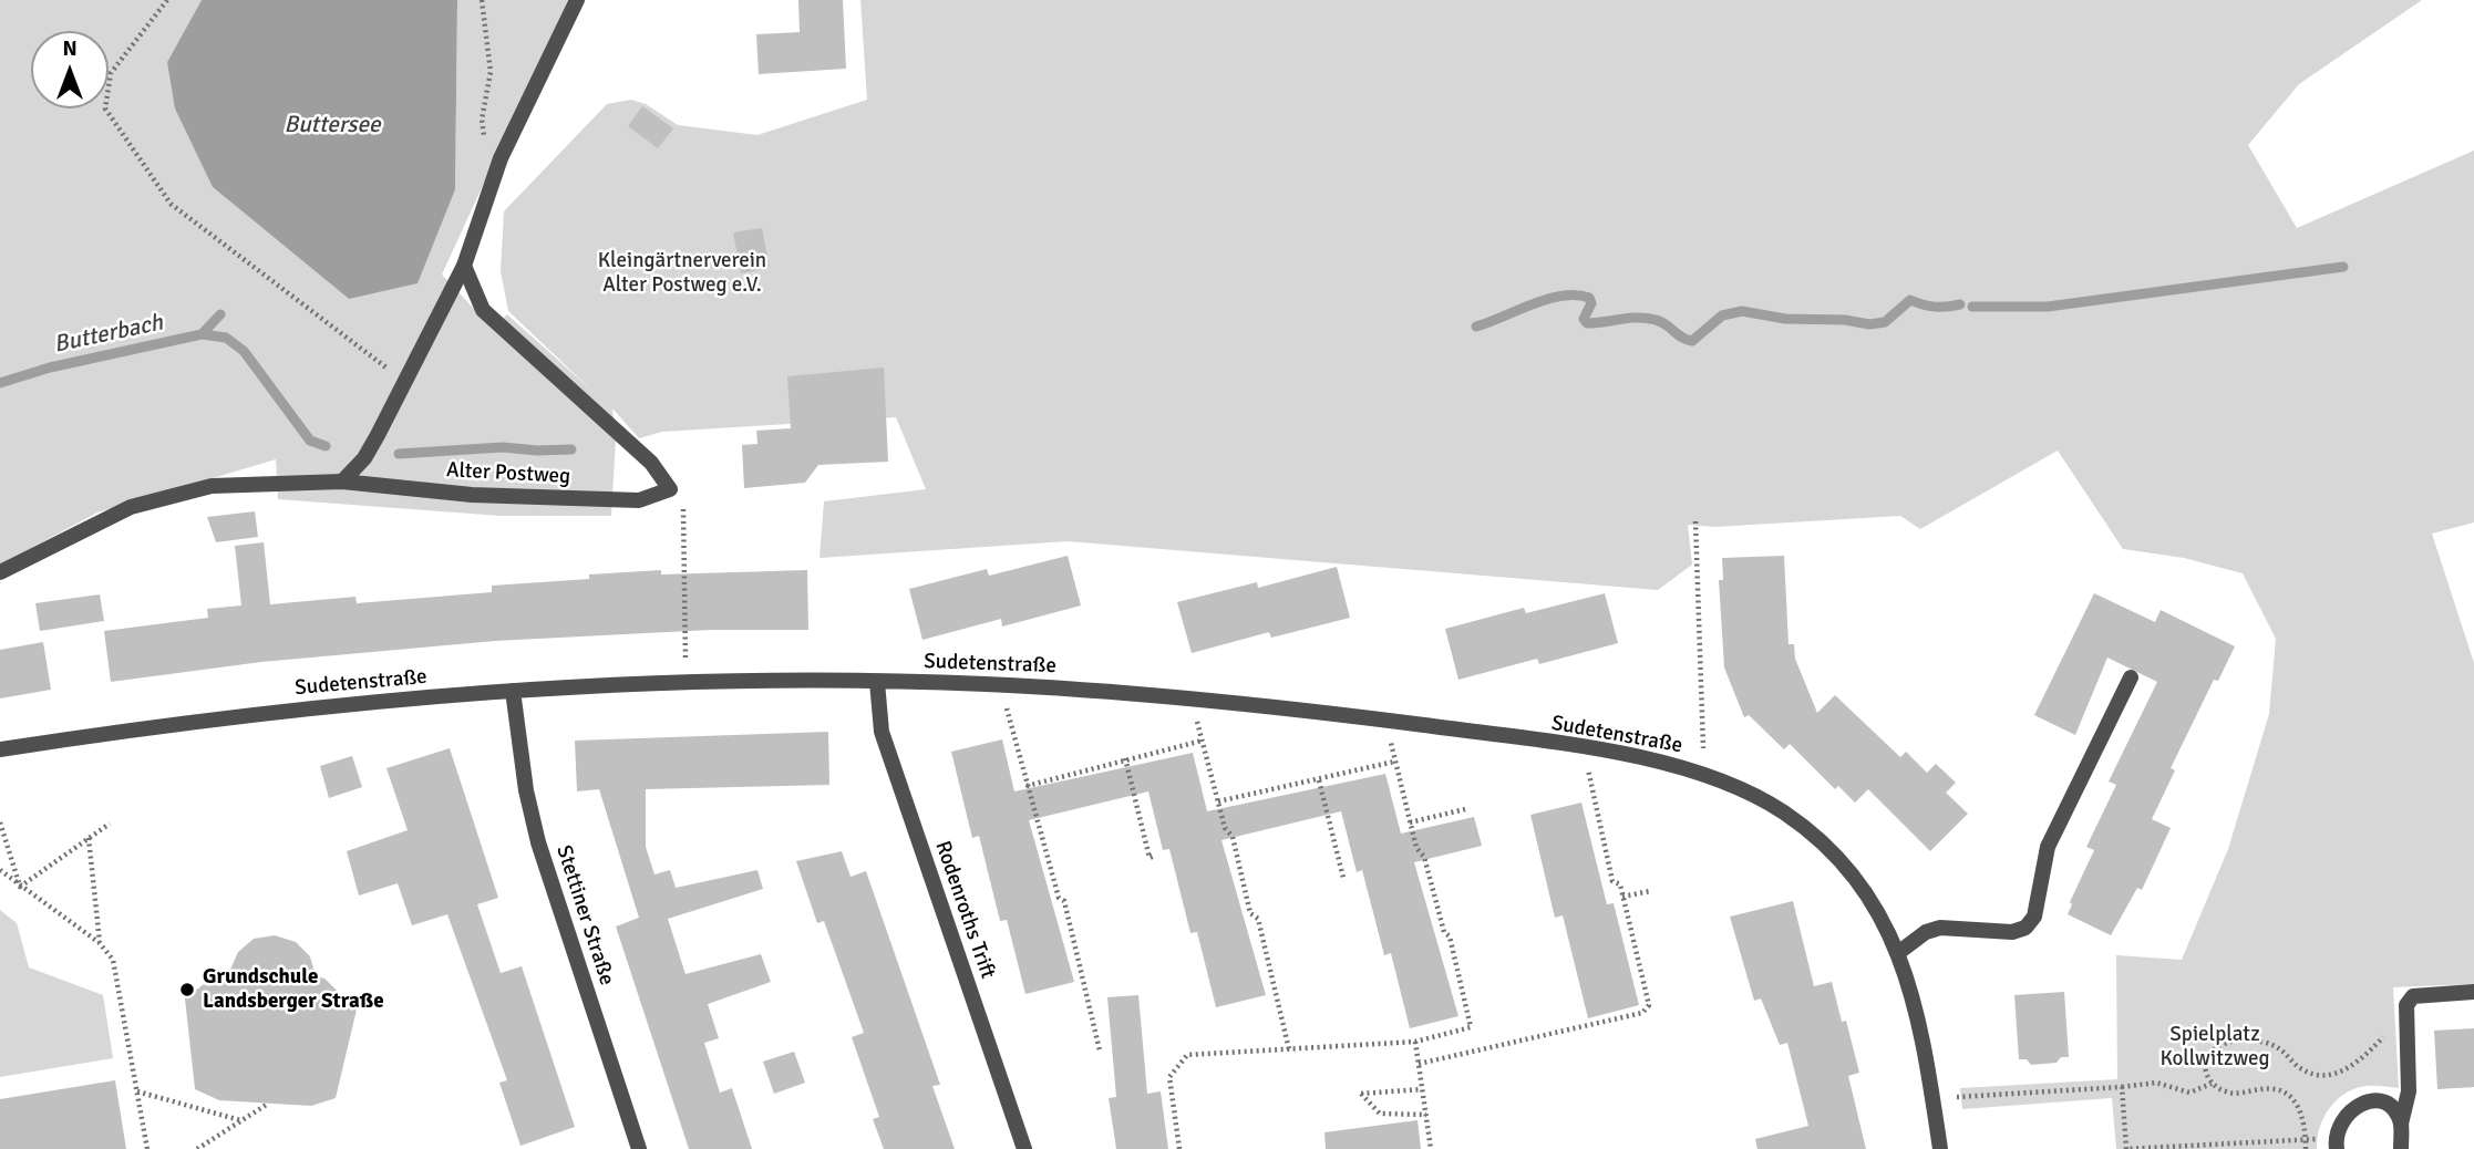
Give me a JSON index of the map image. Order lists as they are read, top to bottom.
{
  "streets": {
    "street": [
      "Alter Postweg",
      "Sudetenstraße",
      "Rodenroths Trift",
      "Stettiner Straße"
    ]
  },
  "crossings": [
    ["Sudetenstraße", "Rodenroths Trift"],
    ["Sudetenstraße", "Stettiner Straße"]
  ],
  "water": ["Buttersee", "Butterbach"],
  "parks": ["Kleingärtnerverein Alter Postweg e.V.", "Spielplatz Kollwitzweg"],
  "places": ["Grundschule Landsberger Straße"],
  "north": "top"
}
